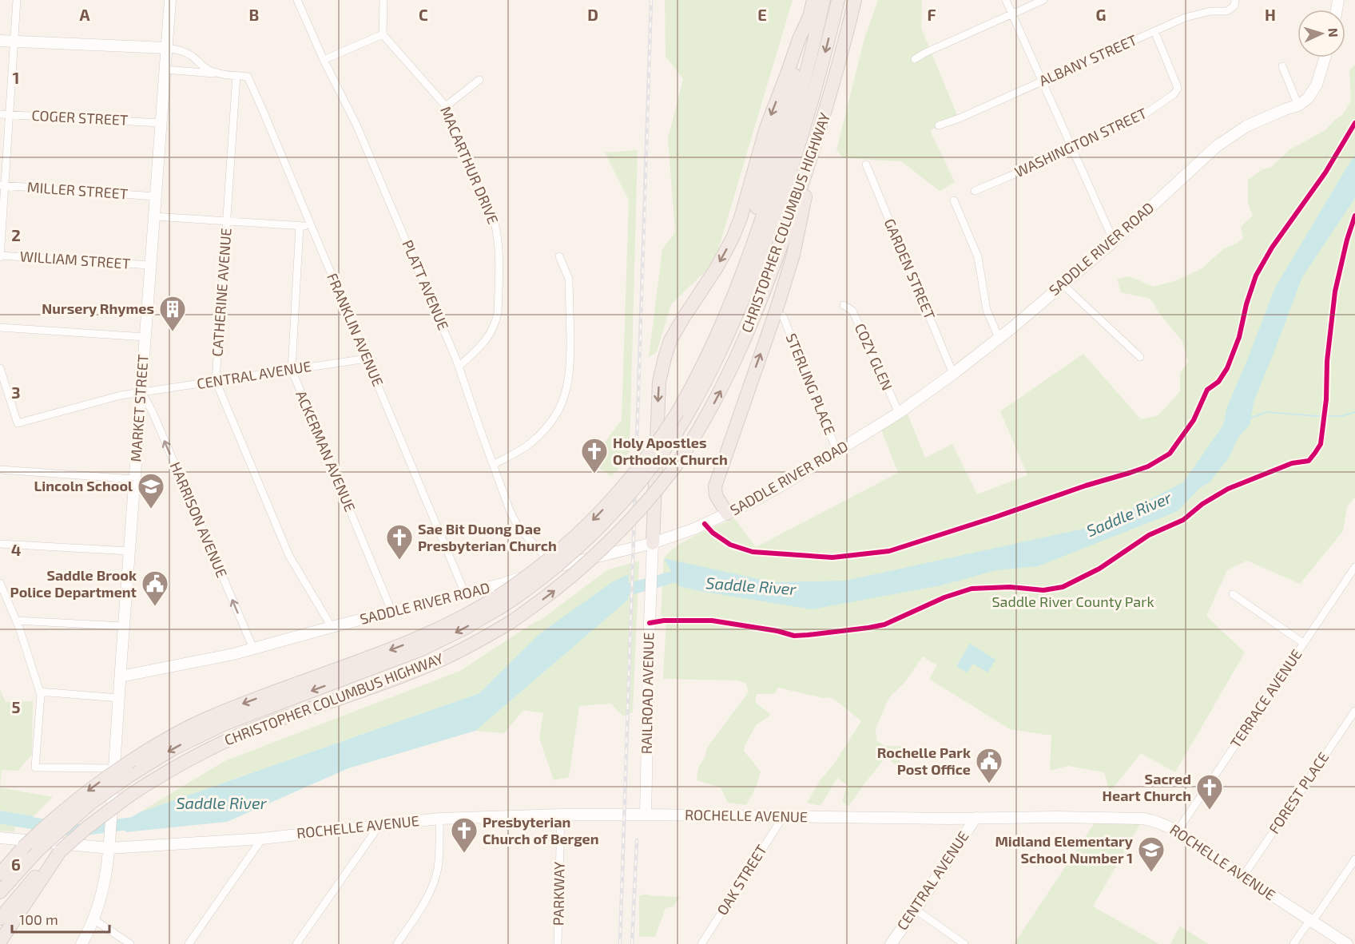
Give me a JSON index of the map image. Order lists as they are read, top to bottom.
{
  "streets": {
    "highway": ["CHRISTOPHER COLUMBUS HIGHWAY"],
    "street": [
      "ALBANY STREET",
      "COGER STREET",
      "WASHINGTON STREET",
      "MACARTHUR DRIVE",
      "MILLER STREET",
      "SADDLE RIVER ROAD",
      "WILLIAM STREET",
      "GARDEN STREET",
      "PLATT AVENUE",
      "CATHERINE AVENUE",
      "FRANKLIN AVENUE",
      "COZY GLEN",
      "CENTRAL AVENUE",
      "STERLING PLACE",
      "MARKET STREET",
      "ACKERMAN AVENUE",
      "HARRISON AVENUE",
      "RAILROAD AVENUE",
      "TERRACE AVENUE",
      "FOREST PLACE",
      "ROCHELLE AVENUE",
      "OAK STREET",
      "PARKWAY"
    ]
  },
  "crossings": [
    ["ALBANY STREET", "WASHINGTON STREET"],
    ["COGER STREET", "MARKET STREET"],
    ["MACARTHUR DRIVE", "PLATT AVENUE"],
    ["MILLER STREET", "MARKET STREET"],
    ["SADDLE RIVER ROAD", "GARDEN STREET"],
    ["SADDLE RIVER ROAD", "PLATT AVENUE"],
    ["SADDLE RIVER ROAD", "CATHERINE AVENUE"],
    ["SADDLE RIVER ROAD", "FRANKLIN AVENUE"],
    ["SADDLE RIVER ROAD", "COZY GLEN"],
    ["SADDLE RIVER ROAD", "STERLING PLACE"],
    ["SADDLE RIVER ROAD", "MARKET STREET"],
    ["SADDLE RIVER ROAD", "ACKERMAN AVENUE"],
    ["SADDLE RIVER ROAD", "HARRISON AVENUE"],
    ["SADDLE RIVER ROAD", "RAILROAD AVENUE"],
    ["WILLIAM STREET", "MARKET STREET"],
    ["CATHERINE AVENUE", "FRANKLIN AVENUE"],
    ["CATHERINE AVENUE", "CENTRAL AVENUE"],
    ["FRANKLIN AVENUE", "CENTRAL AVENUE"],
    ["CENTRAL AVENUE", "MARKET STREET"],
    ["CENTRAL AVENUE", "ACKERMAN AVENUE"],
    ["CENTRAL AVENUE", "HARRISON AVENUE"],
    ["CENTRAL AVENUE", "ROCHELLE AVENUE"],
    ["MARKET STREET", "HARRISON AVENUE"],
    ["MARKET STREET", "ROCHELLE AVENUE"],
    ["RAILROAD AVENUE", "ROCHELLE AVENUE"],
    ["TERRACE AVENUE", "ROCHELLE AVENUE"],
    ["FOREST PLACE", "ROCHELLE AVENUE"],
    ["ROCHELLE AVENUE", "OAK STREET"],
    ["ROCHELLE AVENUE", "PARKWAY"]
  ],
  "one_way": ["HARRISON AVENUE"],
  "water": ["Saddle River"],
  "parks": ["Saddle River County Park"],
  "places": {
    "building": ["Nursery Rhymes"],
    "church": [
      "Holy Apostles Orthodox Church",
      "Sae Bit Duong Dae Presbyterian Church",
      "Sacred Heart Church",
      "Presbyterian Church of Bergen"
    ],
    "school or university": ["Lincoln School", "Midland Elementary School Number 1"],
    "public building": ["Saddle Brook Police Department", "Rochelle Park Post Office"]
  },
  "scale_bar": "100 m",
  "north": "right",
  "grid": {
    "columns": [
      "A",
      "B",
      "C",
      "D",
      "E",
      "F",
      "G",
      "H"
    ],
    "rows": [
      "1",
      "2",
      "3",
      "4",
      "5",
      "6"
    ]
  }
}
